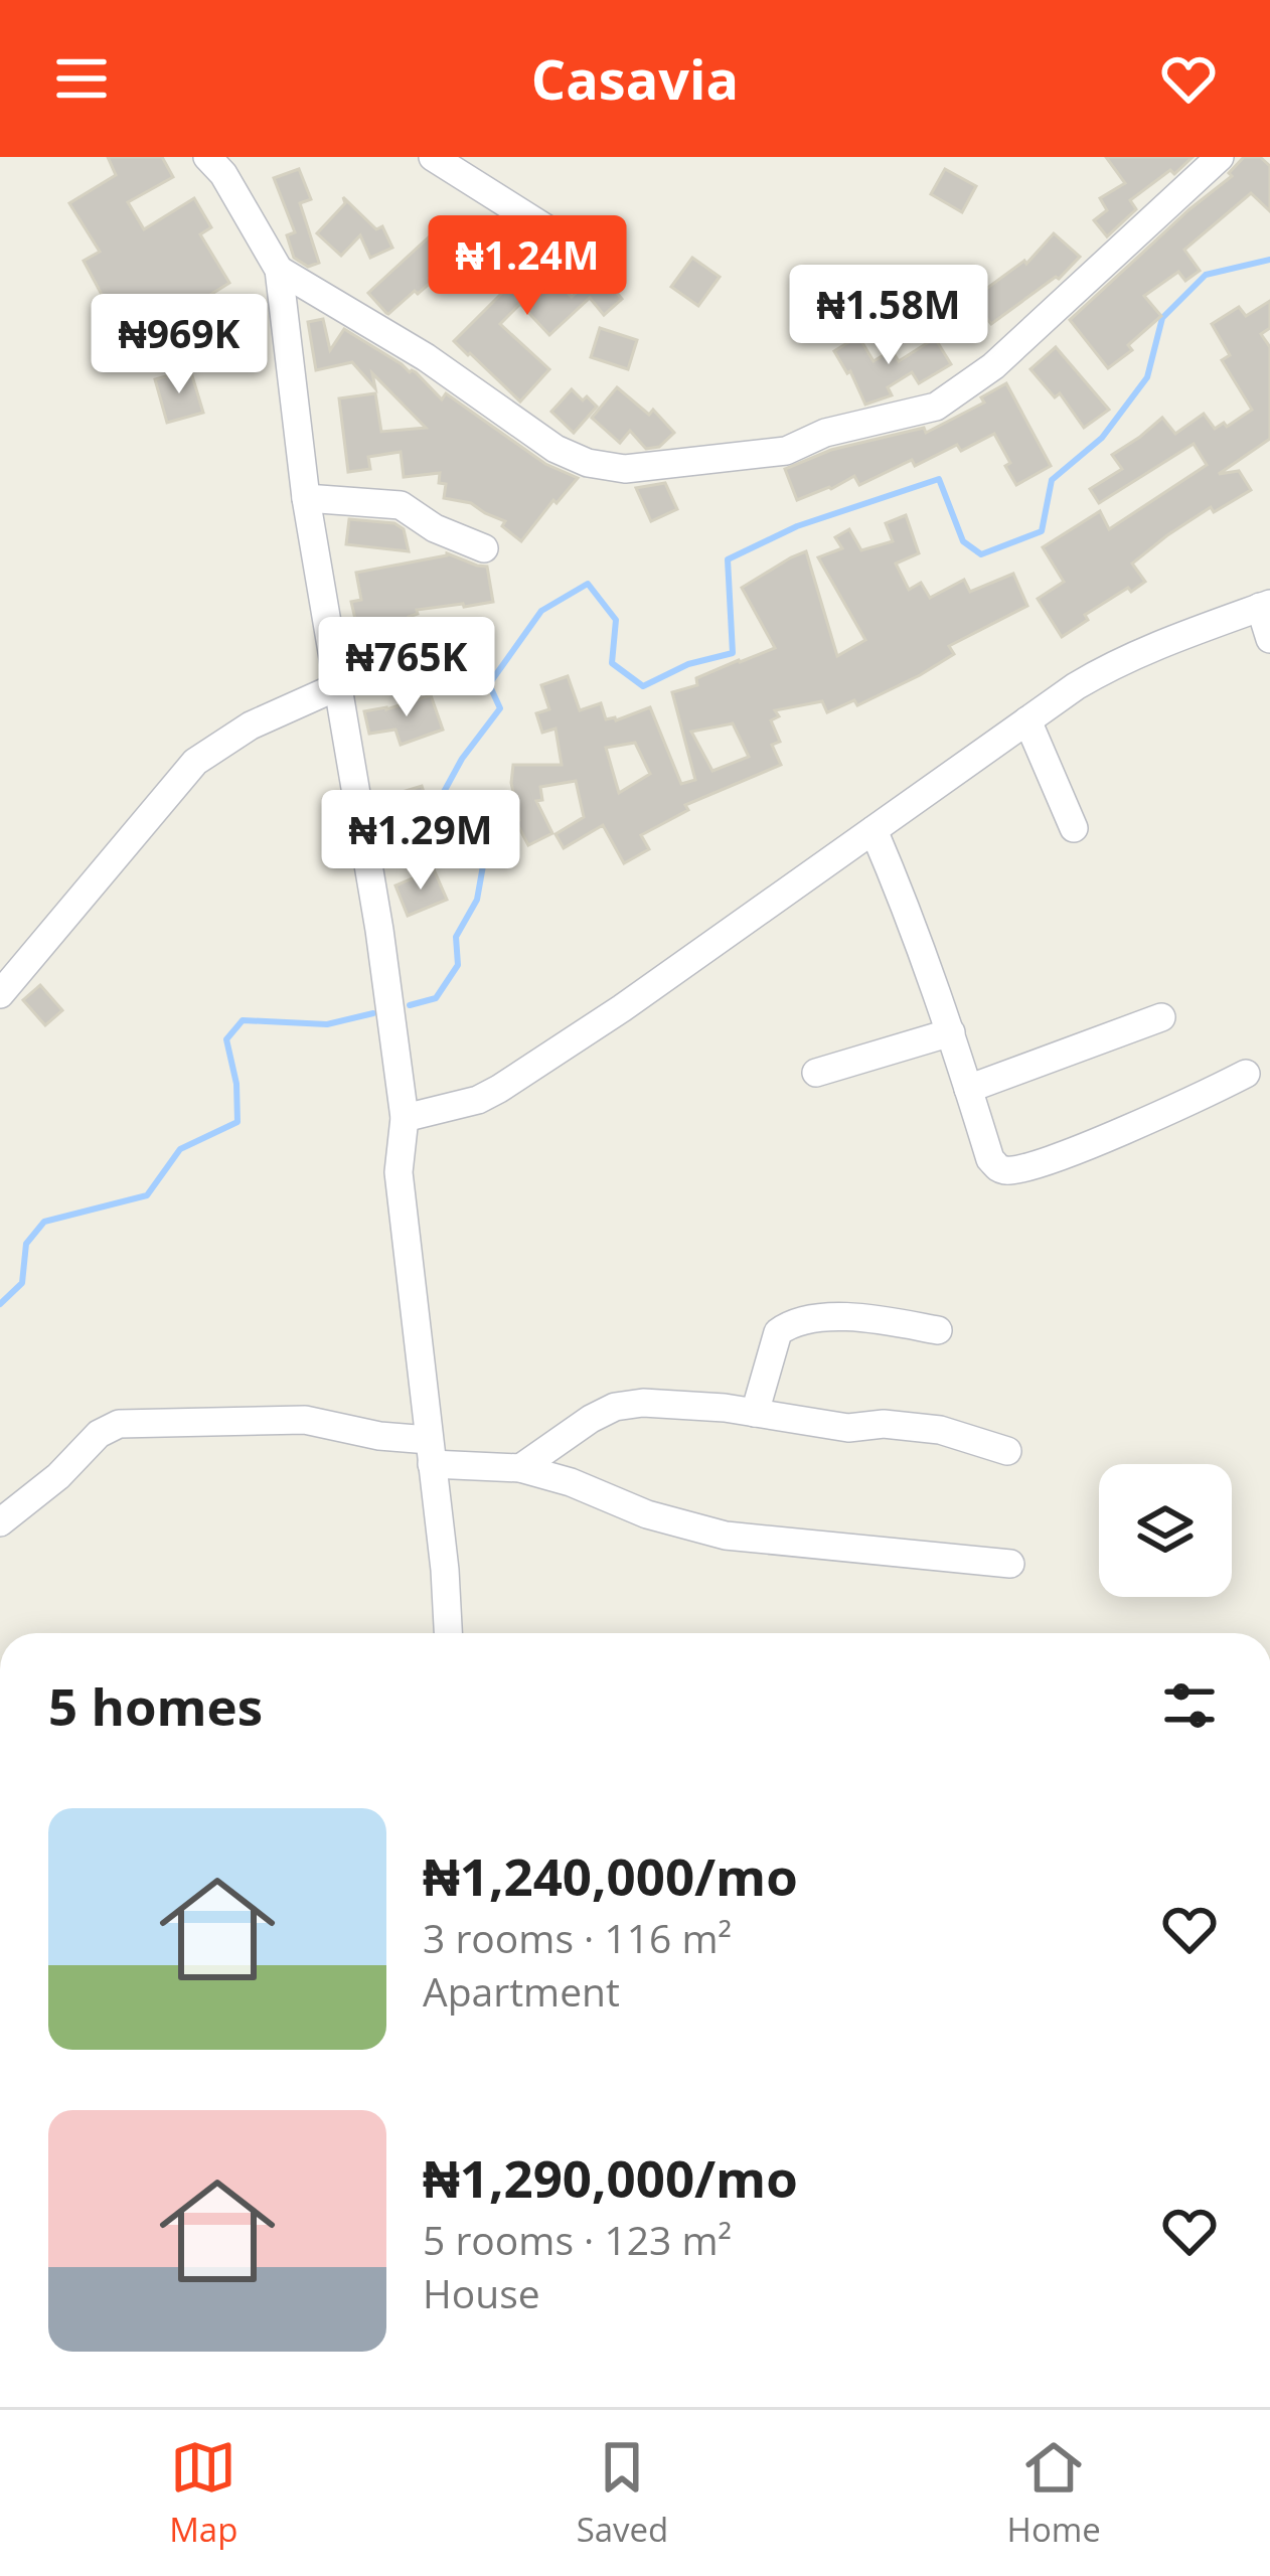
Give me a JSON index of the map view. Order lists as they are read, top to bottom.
{
  "page": {
    "header": "Casavia",
    "price": [
      "₦1.24M",
      "₦1.58M",
      "₦969K",
      "₦765K",
      "₦1.29M"
    ],
    "heading": "5 homes",
    "list": [
      {
        "name": "₦1,240,000/mo",
        "note": "3 rooms · 116 m² · Apartment"
      },
      {
        "name": "₦1,290,000/mo",
        "note": "5 rooms · 123 m² · House"
      }
    ],
    "tabs": ["Map", "Saved", "Home"]
  }
}
